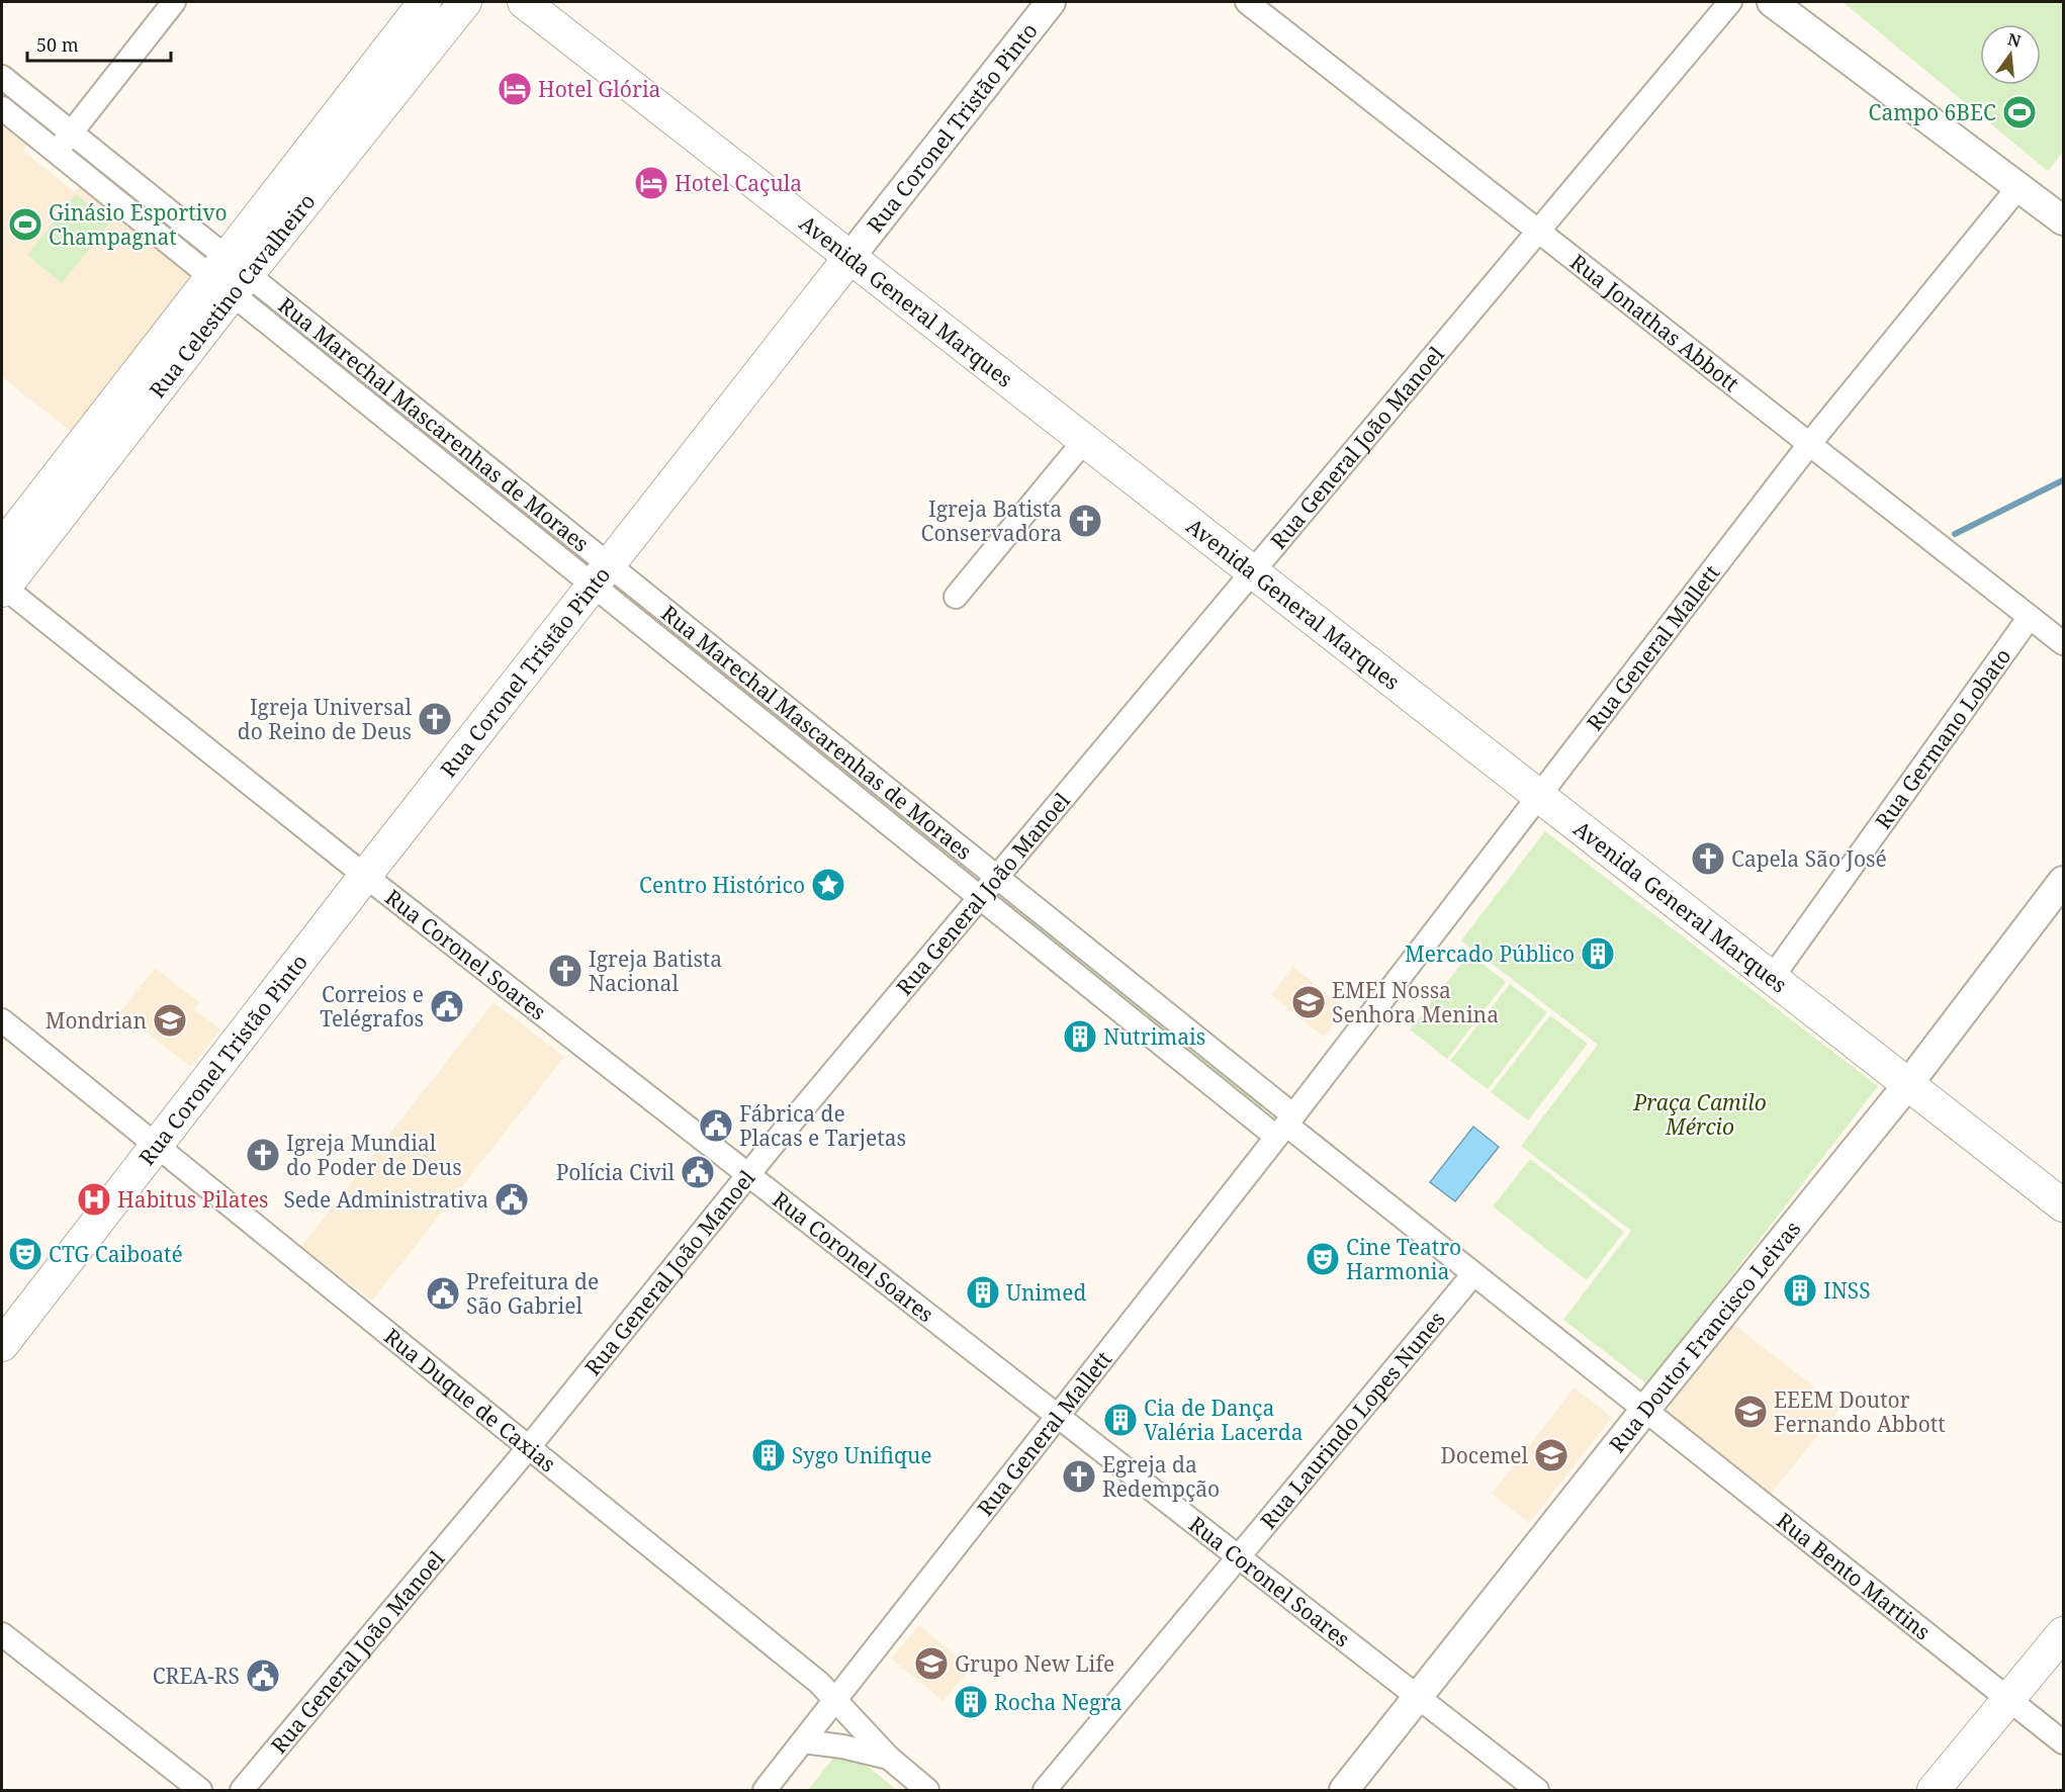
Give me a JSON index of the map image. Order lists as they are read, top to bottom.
{
  "streets": {
    "main road": ["Rua Coronel Tristão Pinto", "Rua Celestino Cavalheiro", "Avenida General Marques"],
    "street": [
      "Rua Jonathas Abbott",
      "Rua Marechal Mascarenhas de Moraes",
      "Rua General João Manoel",
      "Rua General Mallett",
      "Rua Germano Lobato",
      "Rua Coronel Soares",
      "Rua Doutor Francisco Leivas",
      "Rua Duque de Caxias",
      "Rua Laurindo Lopes Nunes",
      "Rua Bento Martins"
    ]
  },
  "crossings": [
    ["Rua Coronel Tristão Pinto", "Avenida General Marques"],
    ["Rua Coronel Tristão Pinto", "Rua Marechal Mascarenhas de Moraes"],
    ["Rua Coronel Tristão Pinto", "Rua Coronel Soares"],
    ["Rua Coronel Tristão Pinto", "Rua Duque de Caxias"],
    ["Rua Celestino Cavalheiro", "Rua Marechal Mascarenhas de Moraes"],
    ["Rua Celestino Cavalheiro", "Rua Coronel Soares"],
    ["Avenida General Marques", "Rua General João Manoel"],
    ["Avenida General Marques", "Rua General Mallett"],
    ["Avenida General Marques", "Rua Germano Lobato"],
    ["Avenida General Marques", "Rua Doutor Francisco Leivas"],
    ["Rua Jonathas Abbott", "Rua General João Manoel"],
    ["Rua Jonathas Abbott", "Rua General Mallett"],
    ["Rua Jonathas Abbott", "Rua Germano Lobato"],
    ["Rua Marechal Mascarenhas de Moraes", "Rua General João Manoel"],
    ["Rua Marechal Mascarenhas de Moraes", "Rua General Mallett"],
    ["Rua Marechal Mascarenhas de Moraes", "Rua Doutor Francisco Leivas"],
    ["Rua Marechal Mascarenhas de Moraes", "Rua Laurindo Lopes Nunes"],
    ["Rua Marechal Mascarenhas de Moraes", "Rua Bento Martins"],
    ["Rua General João Manoel", "Rua Coronel Soares"],
    ["Rua General João Manoel", "Rua Duque de Caxias"],
    ["Rua General Mallett", "Rua Coronel Soares"],
    ["Rua General Mallett", "Rua Duque de Caxias"],
    ["Rua Coronel Soares", "Rua Doutor Francisco Leivas"],
    ["Rua Coronel Soares", "Rua Laurindo Lopes Nunes"],
    ["Rua Doutor Francisco Leivas", "Rua Bento Martins"]
  ],
  "parks": ["Praça Camilo Mércio"],
  "places": {
    "hotel": ["Hotel Glória", "Hotel Caçula"],
    "sports": ["Campo 6BEC", "Ginásio Esportivo Champagnat"],
    "church": [
      "Igreja Batista Conservadora",
      "Igreja Universal do Reino de Deus",
      "Capela São José",
      "Igreja Batista Nacional",
      "Igreja Mundial do Poder de Deus",
      "Egreja da Redempção"
    ],
    "place": ["Centro Histórico"],
    "building": [
      "Mercado Público",
      "Nutrimais",
      "INSS",
      "Unimed",
      "Cia de Dança Valéria Lacerda",
      "Sygo Unifique",
      "Rocha Negra"
    ],
    "school or university": [
      "EMEI Nossa Senhora Menina",
      "Mondrian",
      "EEEM Doutor Fernando Abbott",
      "Docemel",
      "Grupo New Life"
    ],
    "public building": [
      "Correios e Telégrafos",
      "Fábrica de Placas e Tarjetas",
      "Polícia Civil",
      "Sede Administrativa",
      "Prefeitura de São Gabriel",
      "CREA-RS"
    ],
    "hospital": ["Habitus Pilates"],
    "theatre": ["CTG Caiboaté", "Cine Teatro Harmonia"]
  },
  "scale_bar": "50 m",
  "north": "top"
}
